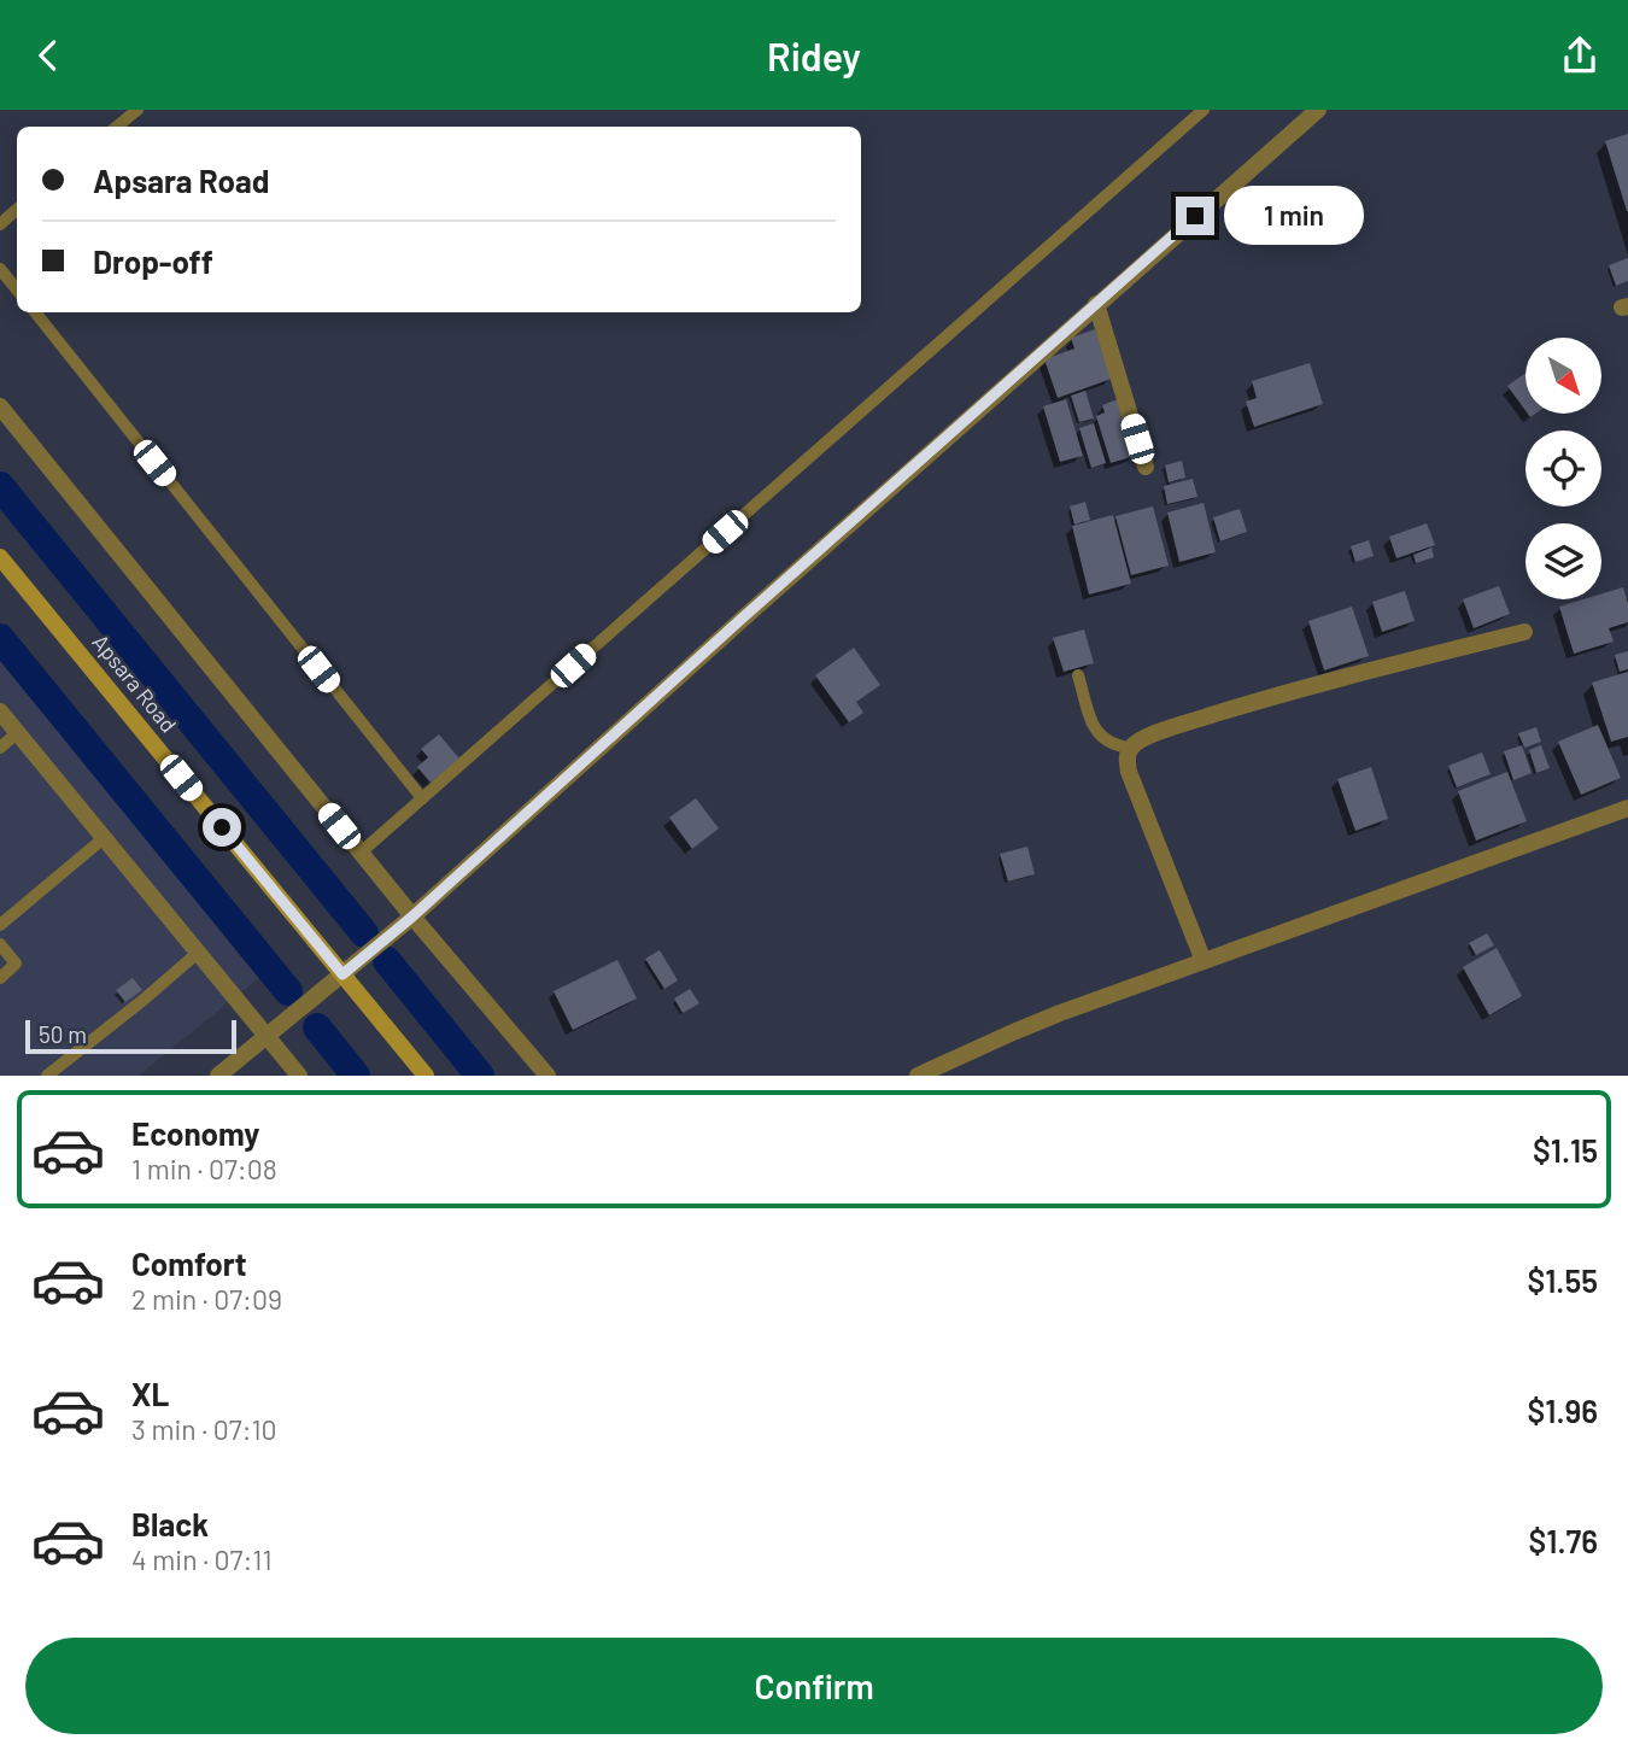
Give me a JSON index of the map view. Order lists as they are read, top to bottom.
{
  "streets": {
    "street": ["Apsara Road"]
  },
  "scale_bar": "50 m",
  "north": "bottom right",
  "page": {
    "header": "Ridey",
    "banner": ["Apsara Road", "Drop-off"],
    "bubble": "1 min",
    "scale": "50 m",
    "list": [
      {
        "name": "Economy",
        "note": "1 min · 07:08",
        "value": "$1.15"
      },
      {
        "name": "Comfort",
        "note": "2 min · 07:09",
        "value": "$1.55"
      },
      {
        "name": "XL",
        "note": "3 min · 07:10",
        "value": "$1.96"
      },
      {
        "name": "Black",
        "note": "4 min · 07:11",
        "value": "$1.76"
      }
    ],
    "buttons": "Confirm"
  }
}
